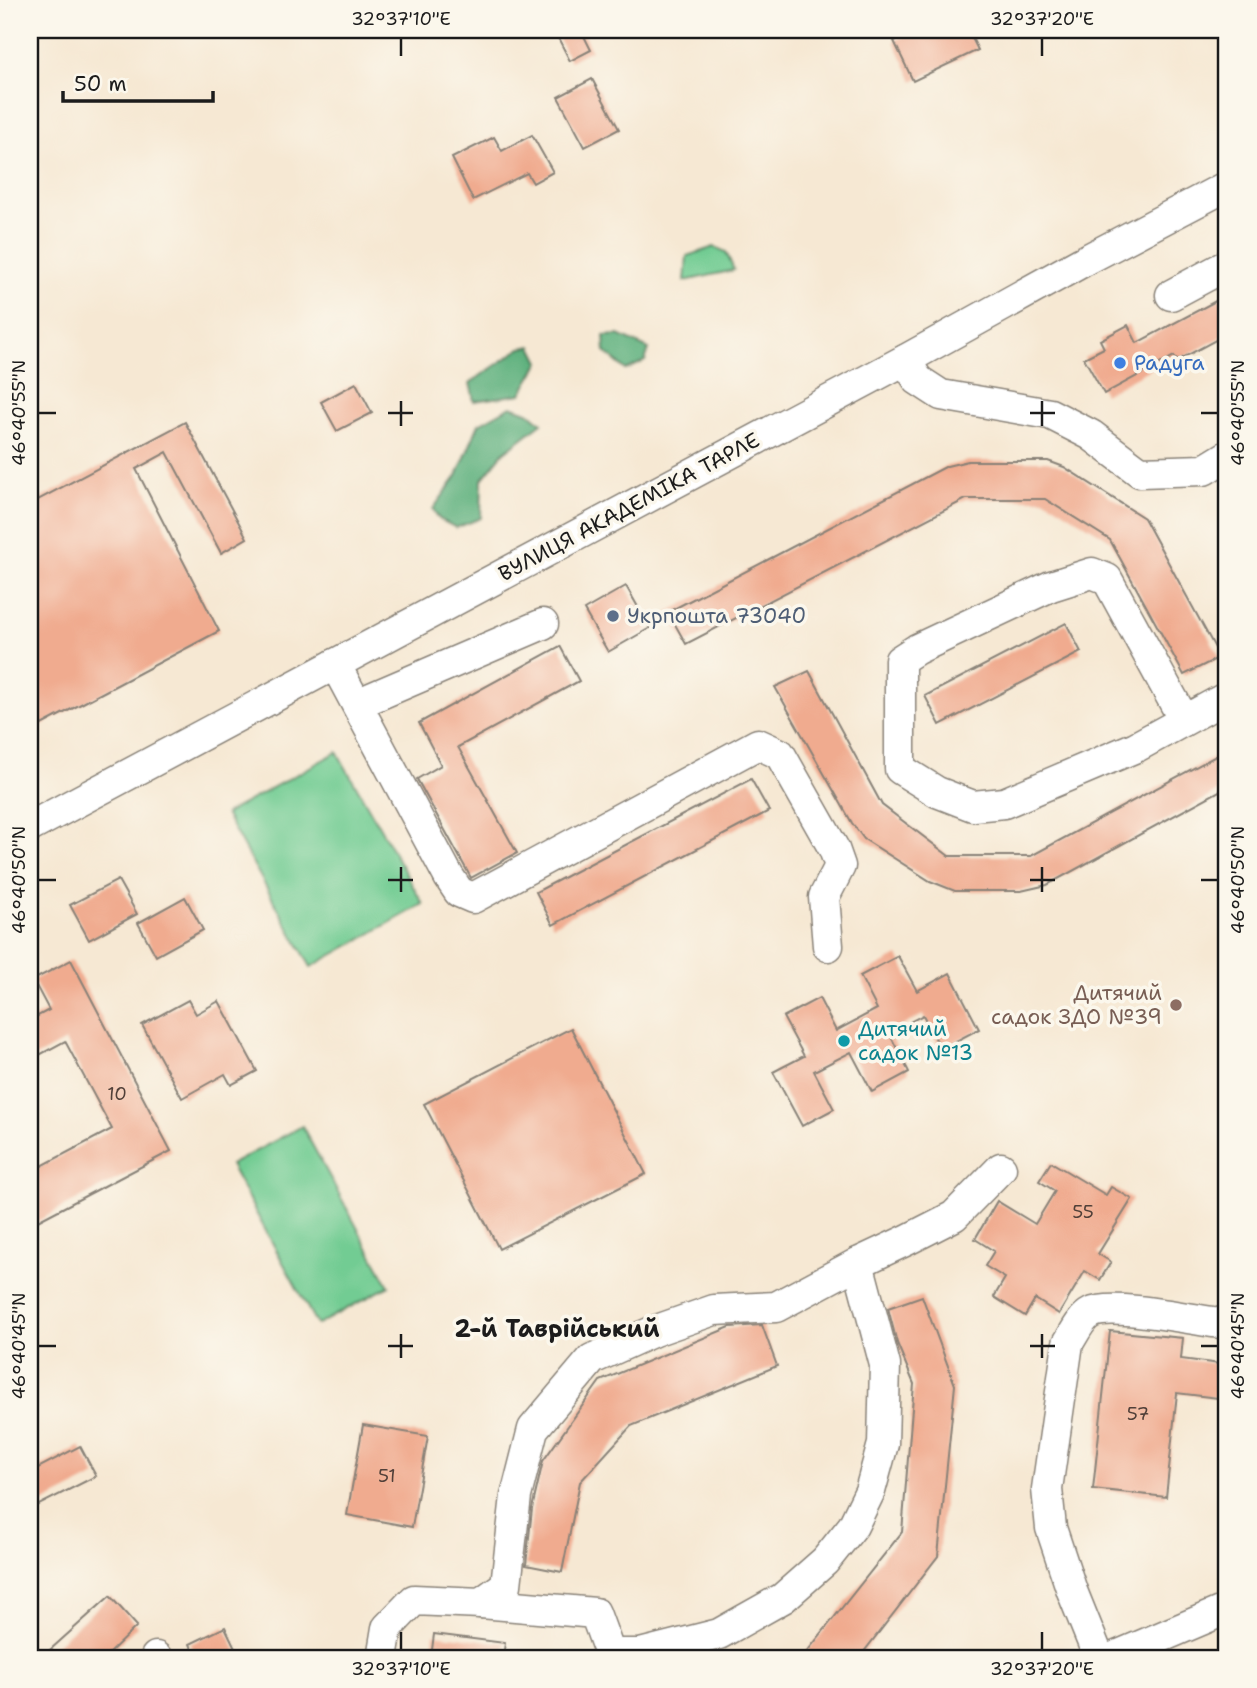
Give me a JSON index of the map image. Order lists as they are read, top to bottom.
{
  "streets": {
    "street": ["ВУЛИЦЯ АКАДЕМІКА ТАРЛЕ"]
  },
  "districts": ["2-й Таврійський"],
  "places": [
    "Радуга",
    "Укрпошта 73040",
    "Дитячий садок ЗДО №39",
    "Дитячий садок №13"
  ],
  "house_numbers": [
    "10",
    "55",
    "57",
    "51"
  ],
  "scale_bar": "50 m",
  "coordinates": [
    "32°37'10\"E",
    "32°37'20\"E",
    "46°40'55\"N",
    "46°40'50\"N",
    "46°40'45\"N"
  ]
}
